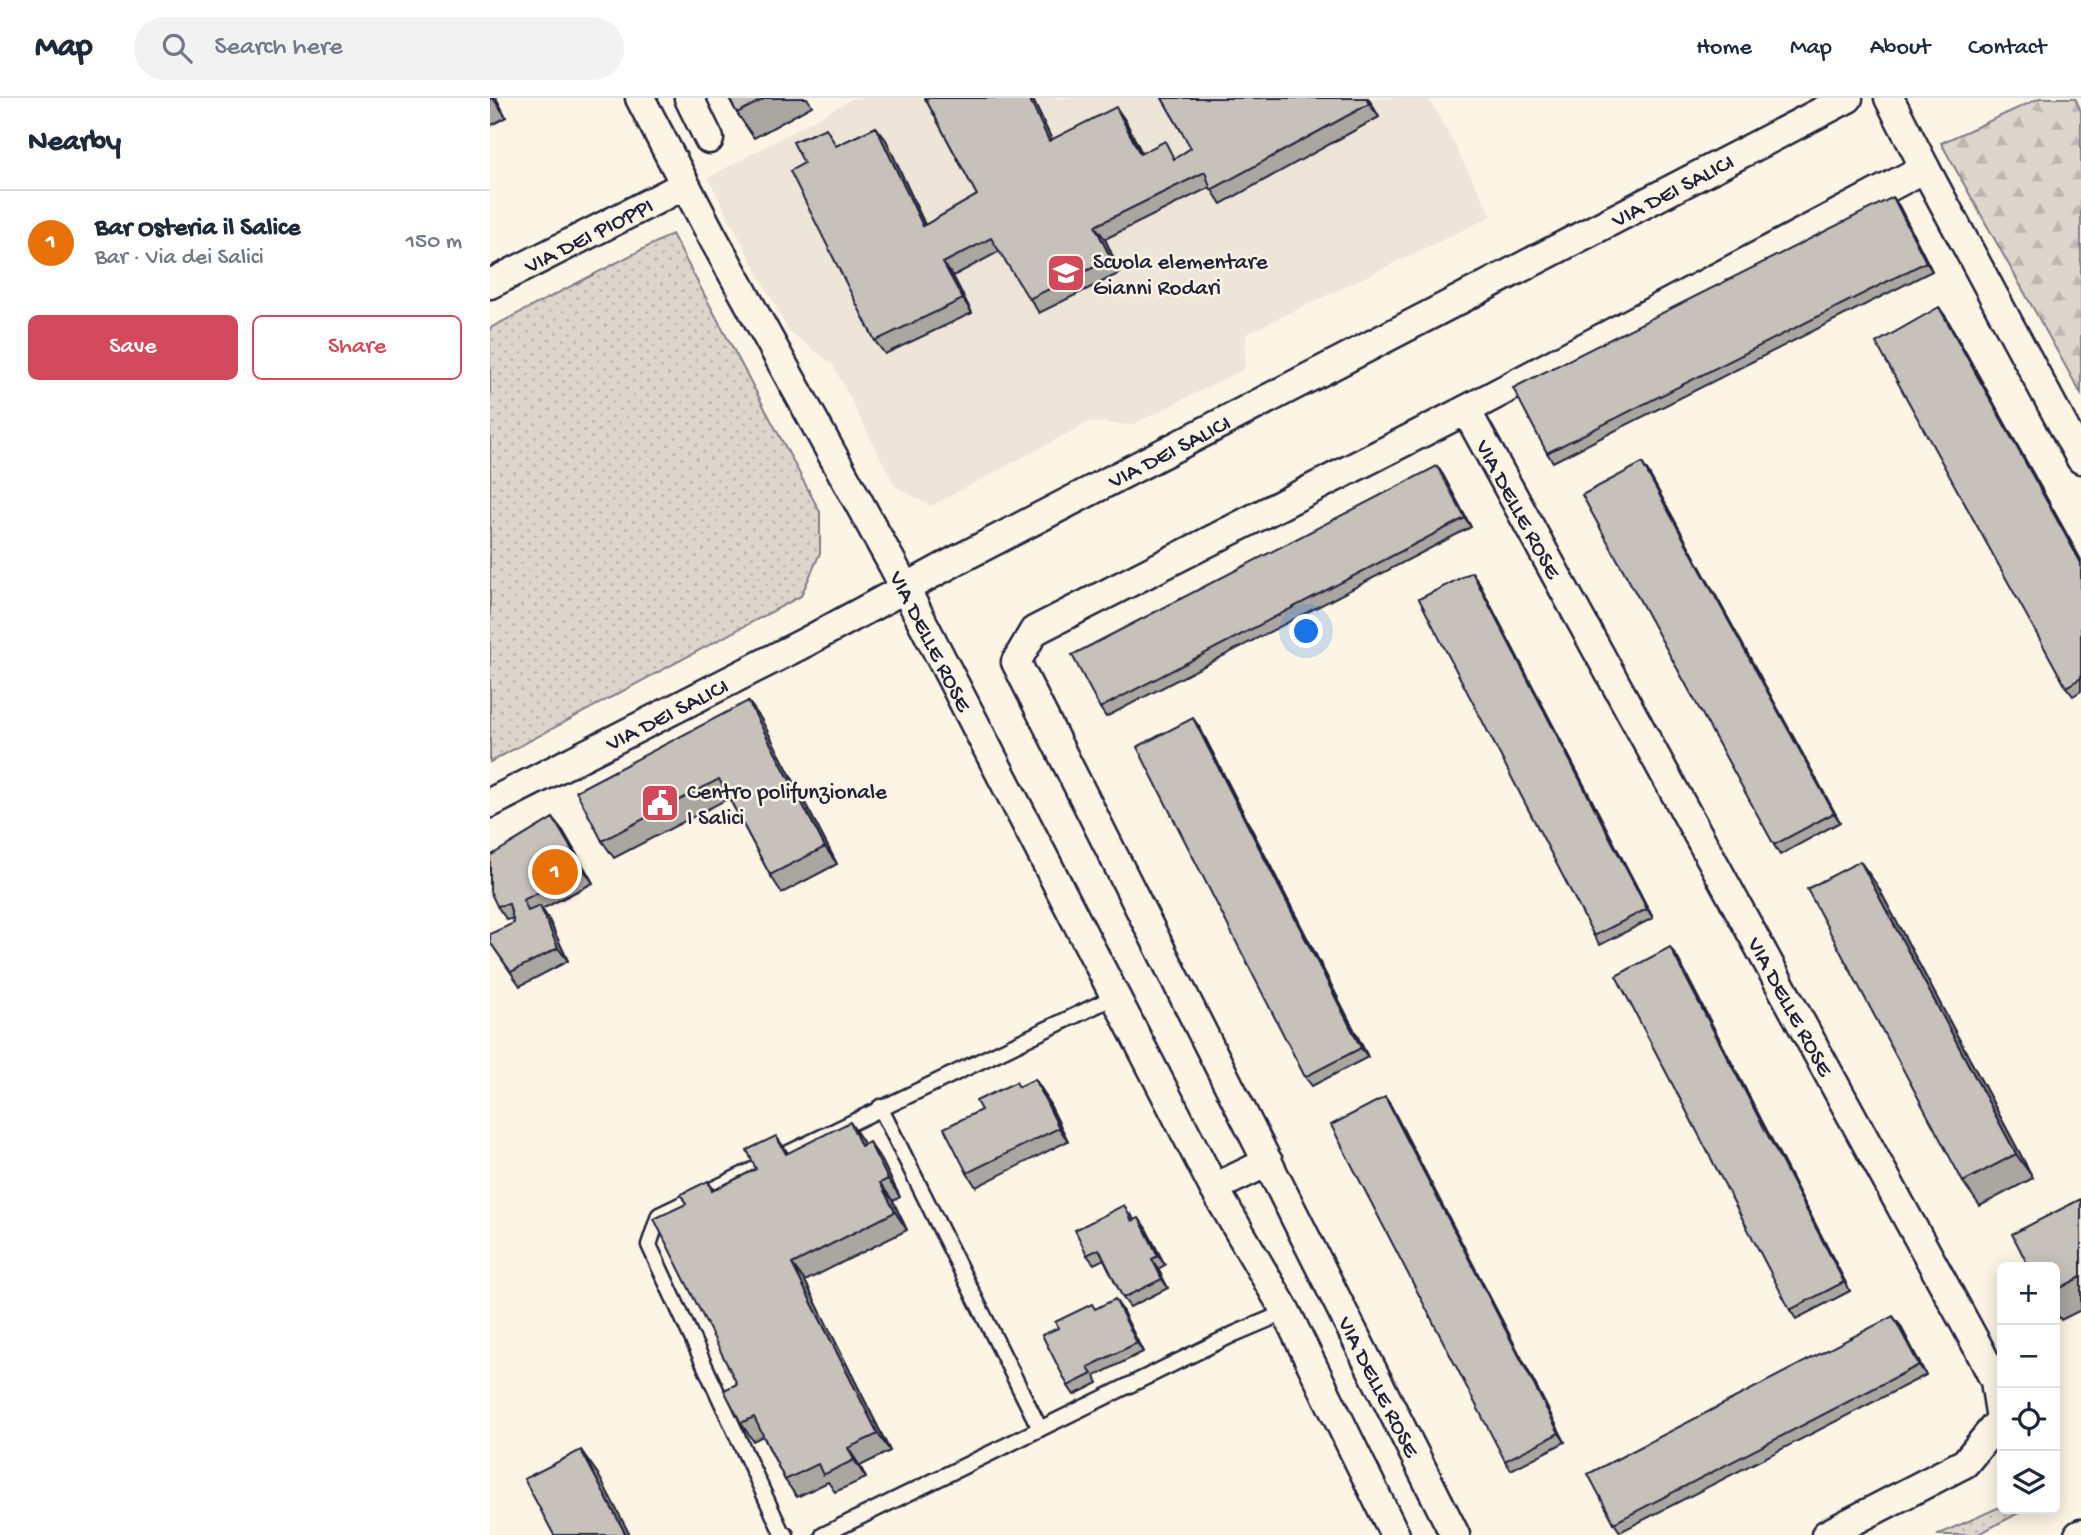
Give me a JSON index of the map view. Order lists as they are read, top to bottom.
{
  "streets": {
    "street": ["VIA DEI SALICI", "VIA DEI PIOPPI", "VIA DELLE ROSE"]
  },
  "crossings": [
    ["VIA DEI SALICI", "VIA DELLE ROSE"],
    ["VIA DEI PIOPPI", "VIA DELLE ROSE"]
  ],
  "places": {
    "school or university": ["Scuola elementare Gianni Rodari"],
    "public building": ["Centro polifunzionale I Salici"]
  },
  "page": {
    "header": "Map",
    "search": "Search here",
    "nav": [
      "Home",
      "Map",
      "About",
      "Contact"
    ],
    "heading": "Nearby",
    "list": [
      {
        "mark": "1",
        "name": "Bar Osteria il Salice",
        "note": "Bar · Via dei Salici",
        "value": "150 m"
      }
    ],
    "buttons": ["Save", "Share"],
    "pins": "1",
    "map_buttons": ["+", "−"]
  }
}
